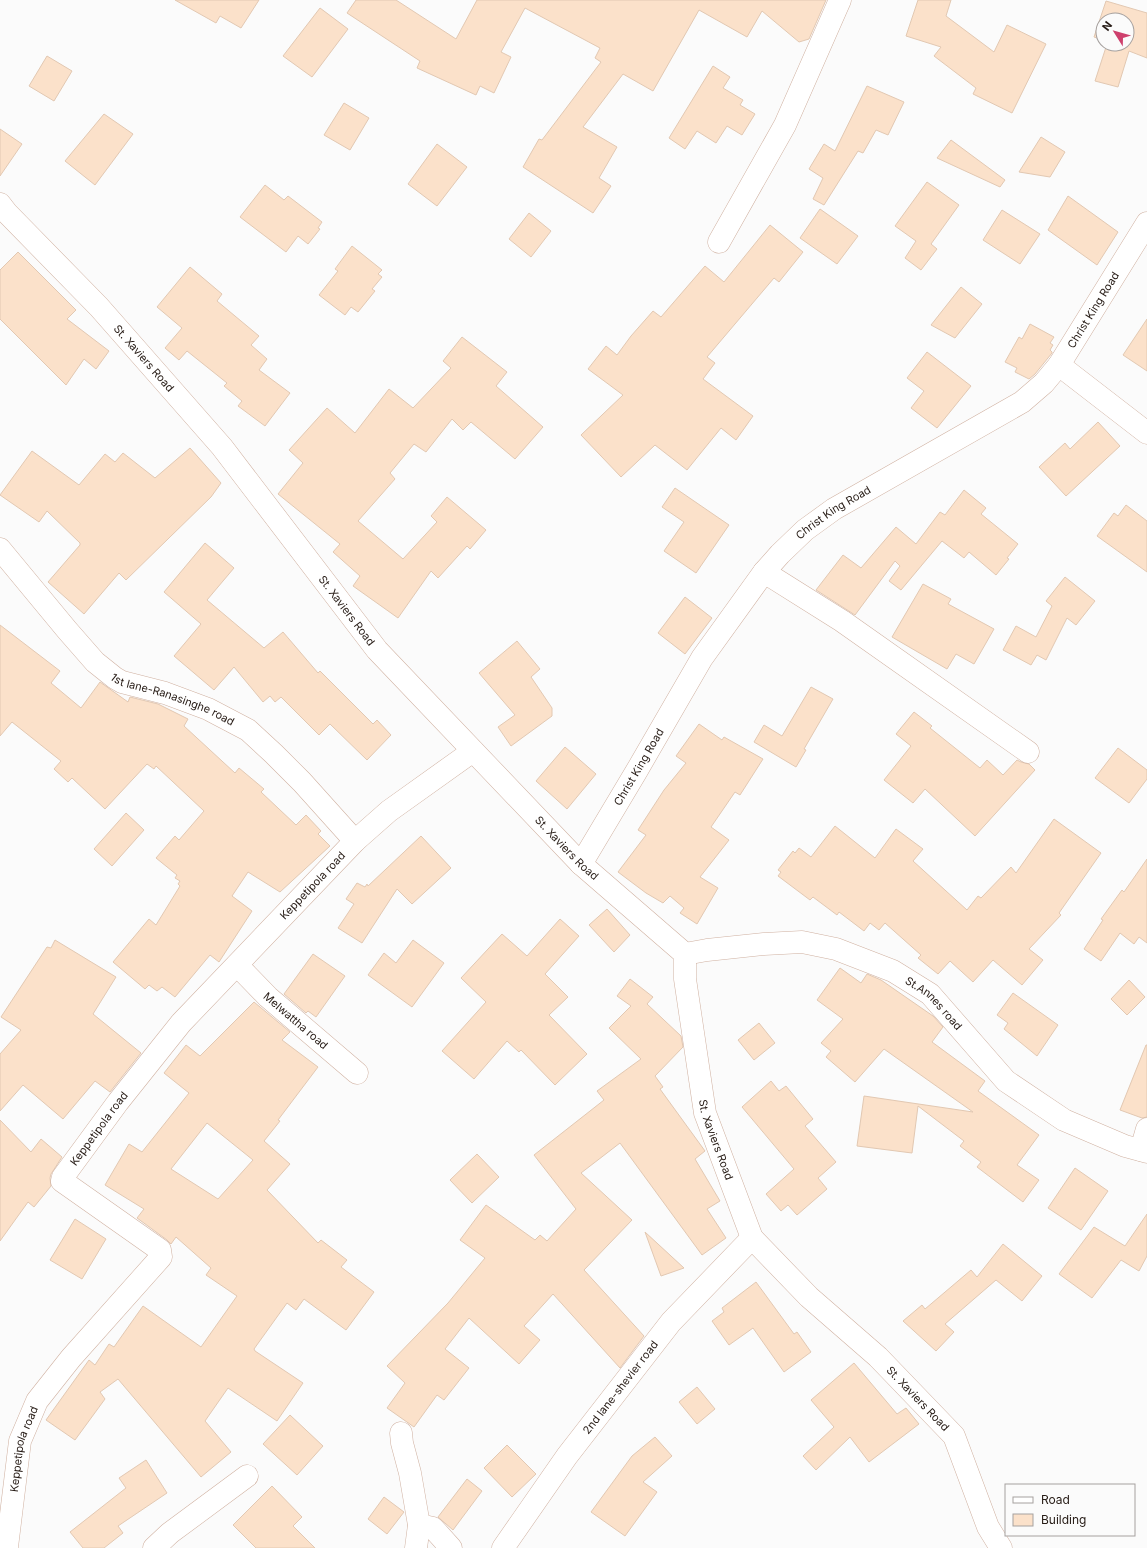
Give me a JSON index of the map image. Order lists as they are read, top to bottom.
{
  "streets": {
    "street": [
      "Christ King Road",
      "St. Xaviers Road",
      "1st lane-Ranasinghe road",
      "Keppetipola road",
      "St.Annes road",
      "Melwattha road",
      "2nd lane-shevier road"
    ]
  },
  "crossings": [
    ["Christ King Road", "St. Xaviers Road"],
    ["St. Xaviers Road", "Keppetipola road"],
    ["St. Xaviers Road", "St.Annes road"],
    ["St. Xaviers Road", "2nd lane-shevier road"],
    ["1st lane-Ranasinghe road", "Keppetipola road"],
    ["Keppetipola road", "Melwattha road"]
  ],
  "legend": ["Road", "Building"],
  "north": "top left"
}
